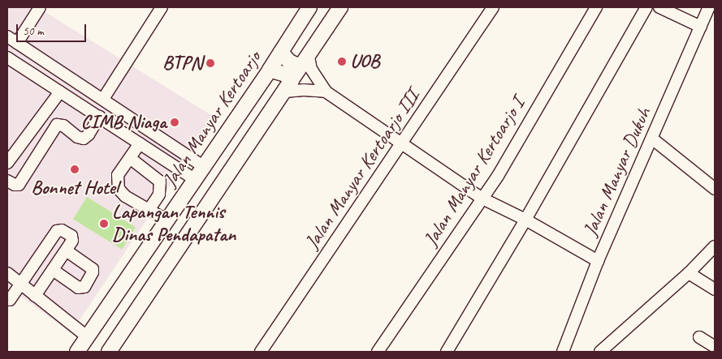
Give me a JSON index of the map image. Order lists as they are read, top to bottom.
{
  "streets": {
    "main road": ["Jalan Manyar Kertoarjo"],
    "street": ["Jalan Manyar Kertoarjo III", "Jalan Manyar Kertoarjo I", "Jalan Manyar Dukuh"]
  },
  "places": [
    "UOB",
    "BTPN",
    "CIMB Niaga",
    "Bonnet Hotel",
    "Lapangan Tennis Dinas Pendapatan"
  ],
  "scale_bar": "50 m"
}
